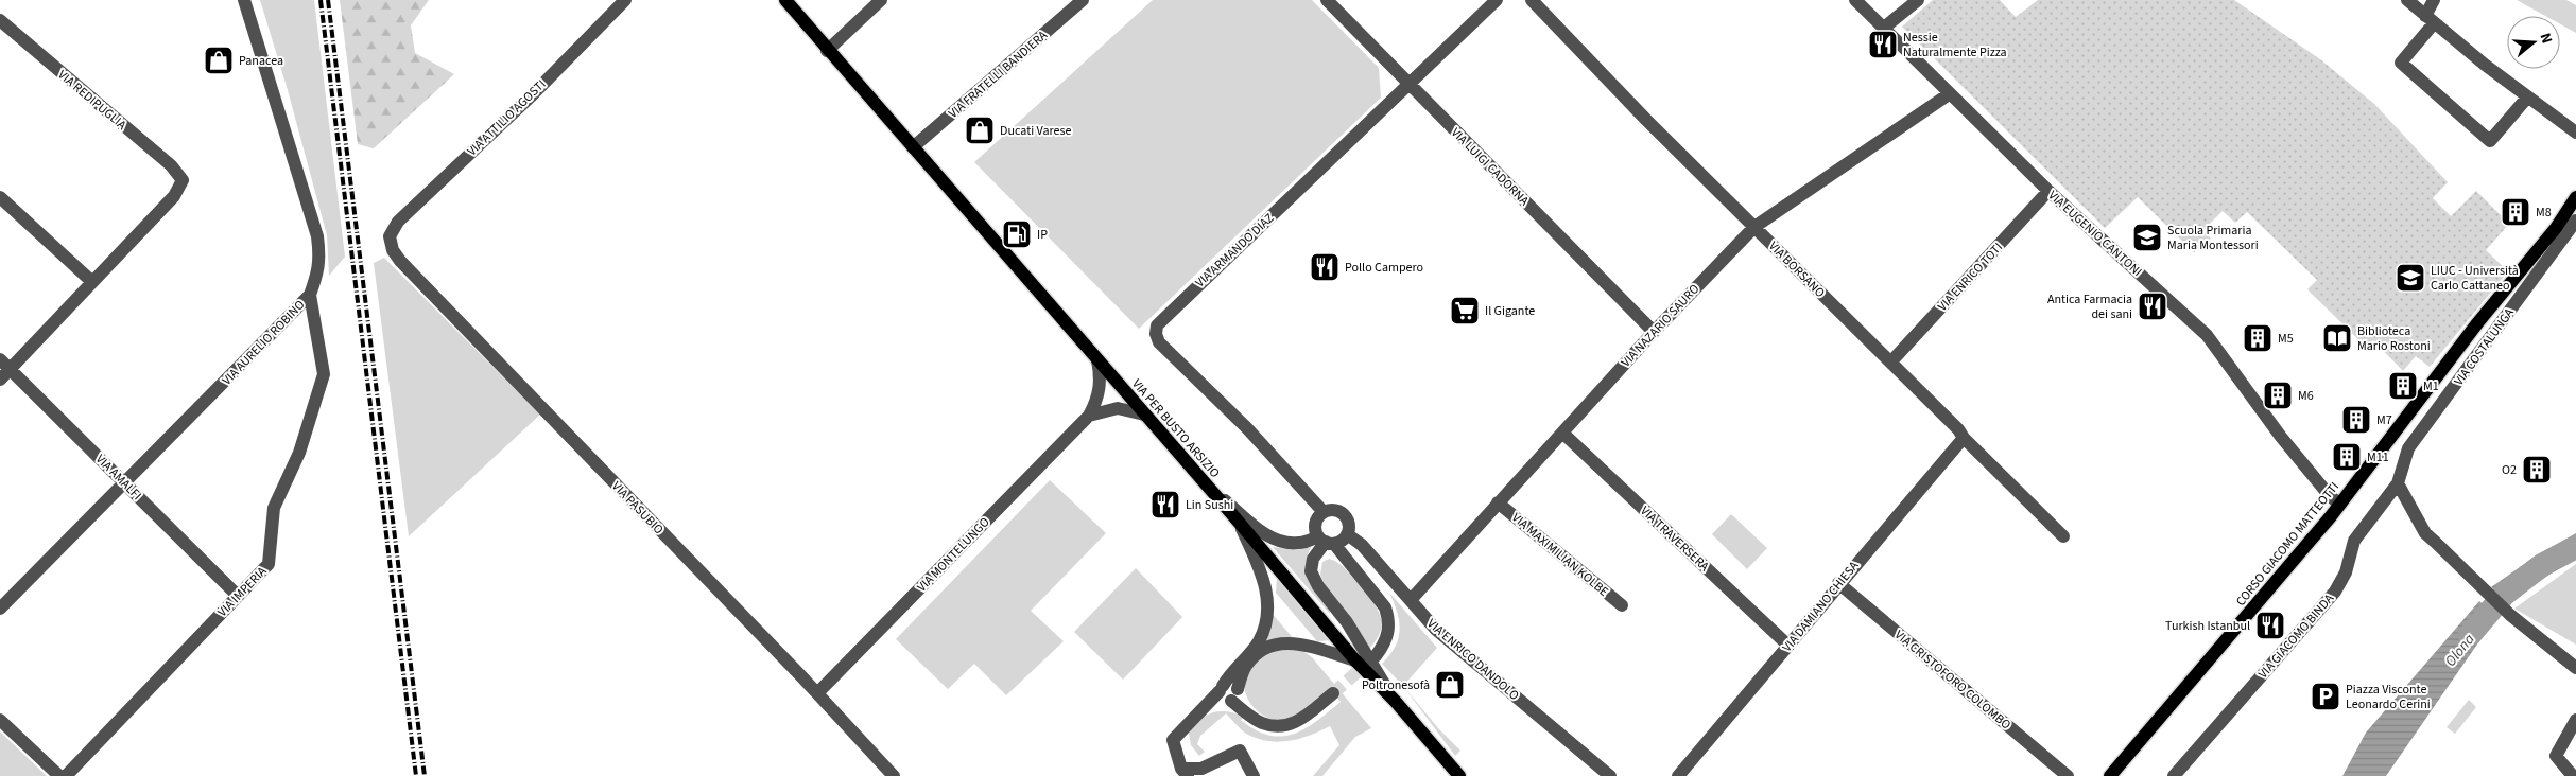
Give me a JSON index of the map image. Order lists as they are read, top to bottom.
{
  "streets": {
    "main road": ["VIA PER BUSTO ARSIZIO", "CORSO GIACOMO MATTEOTTI"],
    "street": [
      "VIA FRATELLI BANDIERA",
      "VIA REDIPUGLIA",
      "VIA ATTILIO AGOSTI",
      "VIA LUIGI CADORNA",
      "VIA EUGENIO CANTONI",
      "VIA ARMANDO DIAZ",
      "VIA BORSANO",
      "VIA ENRICO TOTI",
      "VIA NAZARIO SAURO",
      "VIA AURELIO ROBINO",
      "VIA COSTALUNGA",
      "VIA AMALFI",
      "VIA PASUBIO",
      "VIA TRAVERSERA",
      "VIA MONTELUNGO",
      "VIA MAXIMILIAN KOLBE",
      "VIA IMPERIA",
      "VIA DAMIANO CHIESA",
      "VIA GIACOMO BINDA",
      "VIA ENRICO DANDOLO",
      "VIA CRISTOFORO COLOMBO"
    ]
  },
  "crossings": [
    ["VIA FRATELLI BANDIERA", "VIA PER BUSTO ARSIZIO"],
    ["VIA ATTILIO AGOSTI", "VIA PASUBIO"],
    ["VIA LUIGI CADORNA", "VIA ARMANDO DIAZ"],
    ["VIA LUIGI CADORNA", "VIA NAZARIO SAURO"],
    ["VIA EUGENIO CANTONI", "VIA ENRICO TOTI"],
    ["VIA EUGENIO CANTONI", "VIA NAZARIO SAURO"],
    ["VIA EUGENIO CANTONI", "CORSO GIACOMO MATTEOTTI"],
    ["VIA ARMANDO DIAZ", "VIA ENRICO DANDOLO"],
    ["VIA BORSANO", "VIA ENRICO TOTI"],
    ["VIA BORSANO", "VIA NAZARIO SAURO"],
    ["VIA BORSANO", "VIA DAMIANO CHIESA"],
    ["VIA NAZARIO SAURO", "VIA TRAVERSERA"],
    ["VIA NAZARIO SAURO", "VIA MAXIMILIAN KOLBE"],
    ["VIA NAZARIO SAURO", "VIA ENRICO DANDOLO"],
    ["VIA AURELIO ROBINO", "VIA AMALFI"],
    ["VIA AURELIO ROBINO", "VIA IMPERIA"],
    ["VIA COSTALUNGA", "CORSO GIACOMO MATTEOTTI"],
    ["VIA COSTALUNGA", "VIA GIACOMO BINDA"],
    ["VIA PER BUSTO ARSIZIO", "VIA MONTELUNGO"],
    ["VIA AMALFI", "VIA IMPERIA"],
    ["VIA PASUBIO", "VIA MONTELUNGO"],
    ["VIA TRAVERSERA", "VIA DAMIANO CHIESA"],
    ["VIA DAMIANO CHIESA", "VIA CRISTOFORO COLOMBO"]
  ],
  "water": ["Olona"],
  "places": {
    "restaurant": [
      "Nessie Naturalmente Pizza",
      "Pollo Campero",
      "Antica Farmacia dei sani",
      "Lin Sushi",
      "Turkish Istanbul"
    ],
    "shop": ["Panacea", "Ducati Varese", "Poltronesofà"],
    "building": [
      "M8",
      "M5",
      "M1",
      "M6",
      "M7",
      "M11",
      "O2"
    ],
    "fuel station": ["IP"],
    "school or university": ["Scuola Primaria Maria Montessori", "LIUC - Università Carlo Cattaneo"],
    "supermarket": ["Il Gigante"],
    "library": ["Biblioteca Mario Rostoni"],
    "parking": ["Piazza Visconte Leonardo Cerini"]
  },
  "north": "right"
}
